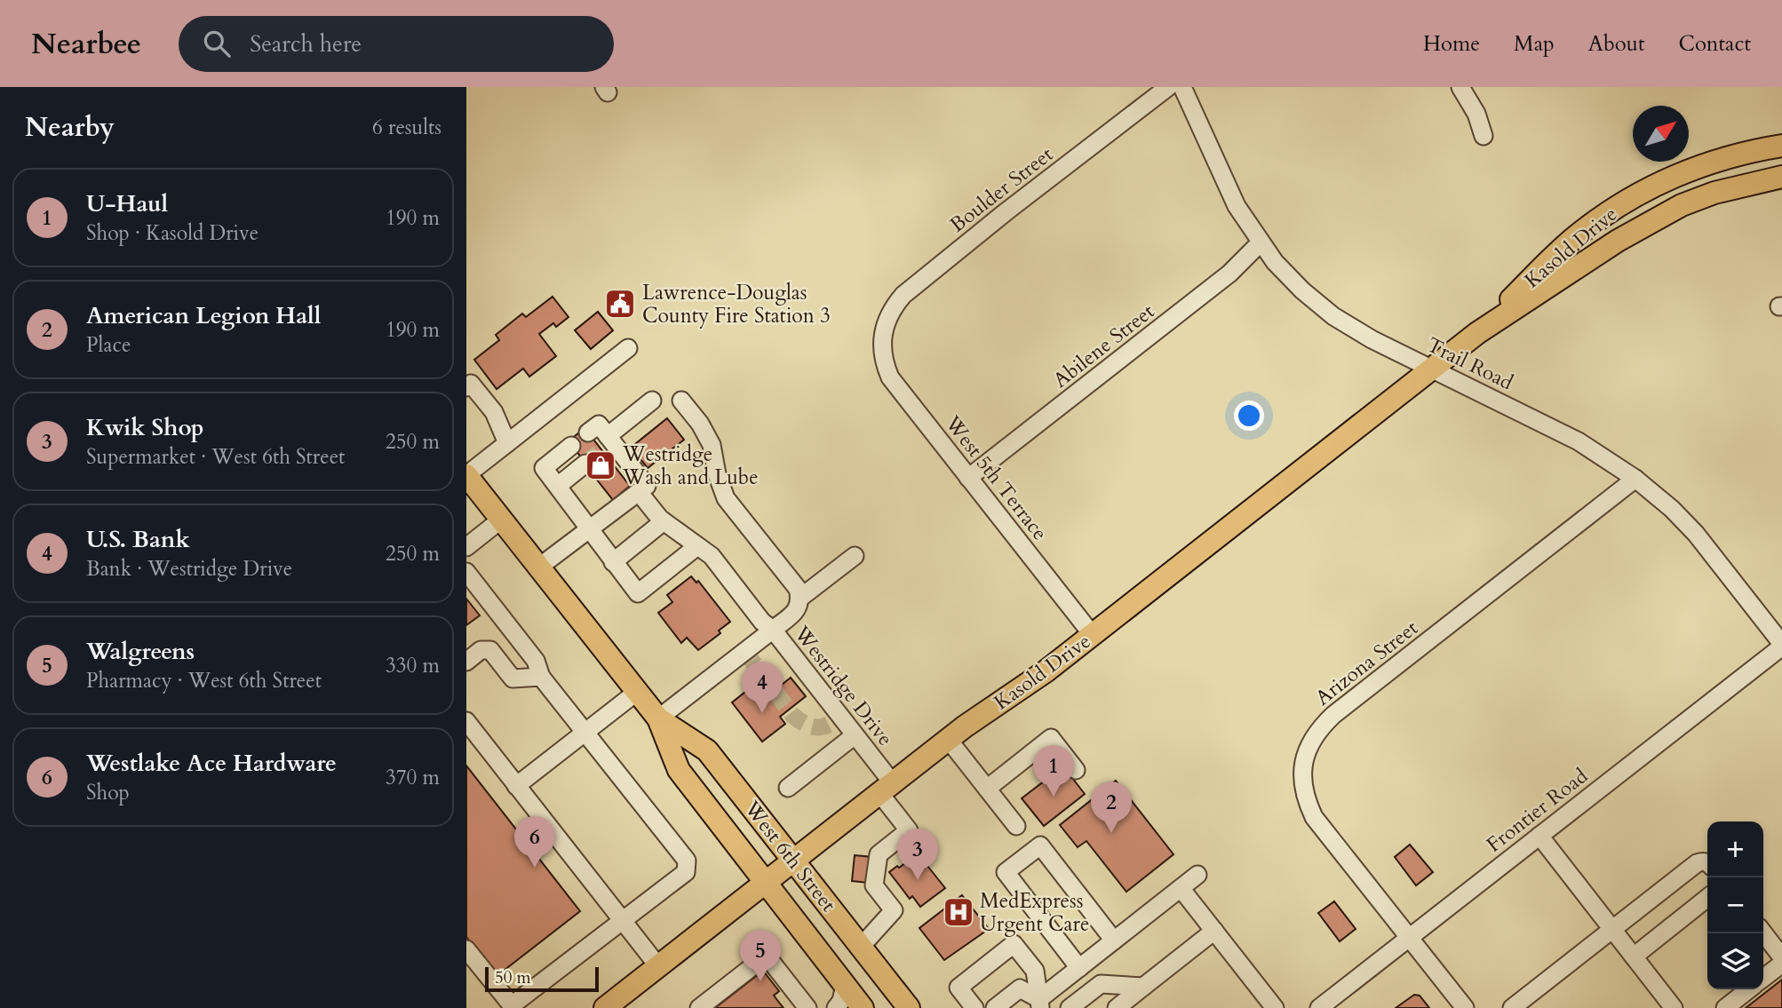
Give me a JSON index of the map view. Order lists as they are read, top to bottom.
{
  "streets": {
    "main road": ["Kasold Drive", "West 6th Street"],
    "street": [
      "Boulder Street",
      "Abilene Street",
      "Trail Road",
      "West 5th Terrace",
      "Arizona Street",
      "Westridge Drive",
      "Frontier Road"
    ]
  },
  "crossings": [
    ["Boulder Street", "West 5th Terrace"],
    ["Kasold Drive", "Trail Road"],
    ["Kasold Drive", "West 5th Terrace"],
    ["Kasold Drive", "Westridge Drive"],
    ["Kasold Drive", "West 6th Street"],
    ["Abilene Street", "Trail Road"],
    ["Abilene Street", "West 5th Terrace"],
    ["Trail Road", "Arizona Street"],
    ["Trail Road", "Frontier Road"],
    ["Arizona Street", "Frontier Road"],
    ["Westridge Drive", "West 6th Street"]
  ],
  "places": {
    "public building": ["Lawrence-Douglas County Fire Station 3"],
    "shop": ["Westridge Wash and Lube"],
    "hospital": ["MedExpress Urgent Care"]
  },
  "scale_bar": "50 m",
  "north": "top right",
  "page": {
    "header": "Nearbee",
    "search": "Search here",
    "nav": [
      "Home",
      "Map",
      "About",
      "Contact"
    ],
    "heading": ["Nearby", "6 results"],
    "list": [
      {
        "mark": "1",
        "name": "U-Haul",
        "note": "Shop · Kasold Drive",
        "value": "190 m"
      },
      {
        "mark": "2",
        "name": "American Legion Hall",
        "note": "Place",
        "value": "190 m"
      },
      {
        "mark": "3",
        "name": "Kwik Shop",
        "note": "Supermarket · West 6th Street",
        "value": "250 m"
      },
      {
        "mark": "4",
        "name": "U.S. Bank",
        "note": "Bank · Westridge Drive",
        "value": "250 m"
      },
      {
        "mark": "5",
        "name": "Walgreens",
        "note": "Pharmacy · West 6th Street",
        "value": "330 m"
      },
      {
        "mark": "6",
        "name": "Westlake Ace Hardware",
        "note": "Shop",
        "value": "370 m"
      }
    ],
    "pins": [
      "4",
      "1",
      "2",
      "6",
      "3",
      "5"
    ],
    "map_buttons": ["+", "−"],
    "scale": "50 m"
  }
}
